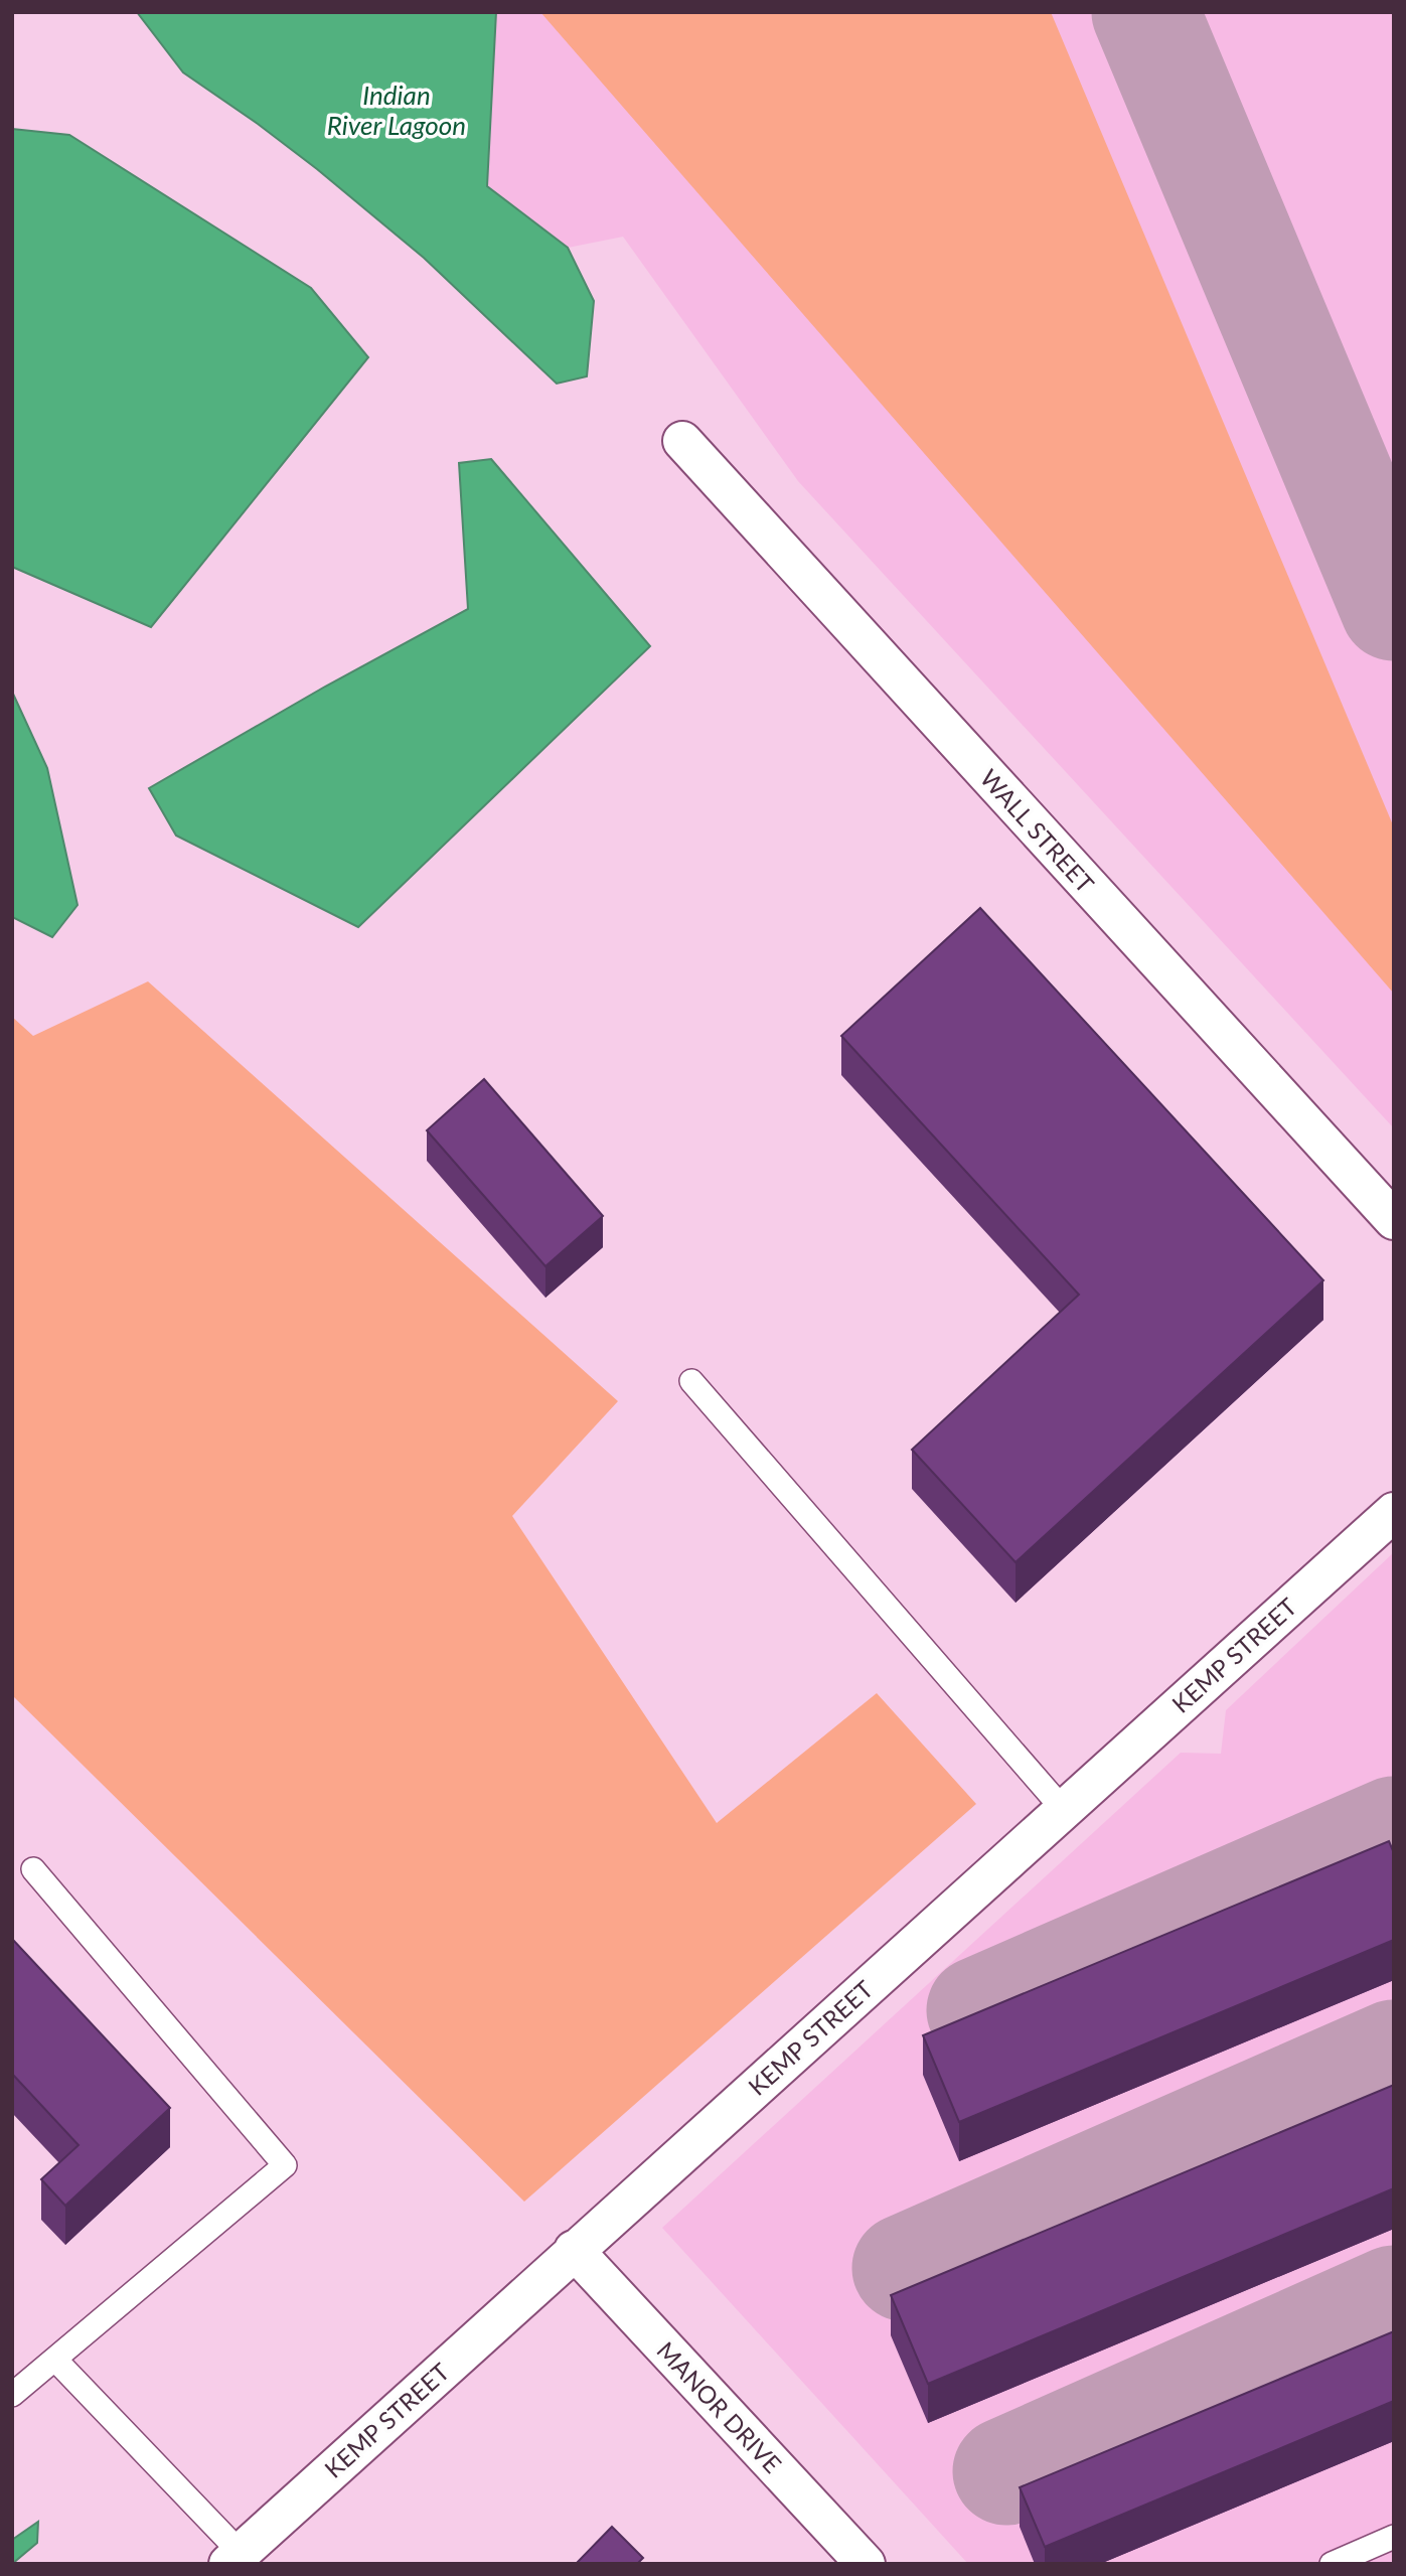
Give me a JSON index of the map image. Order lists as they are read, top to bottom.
{
  "streets": {
    "street": ["WALL STREET", "KEMP STREET", "MANOR DRIVE"]
  },
  "crossings": [
    ["KEMP STREET", "MANOR DRIVE"]
  ],
  "water": ["Indian River Lagoon"]
}
